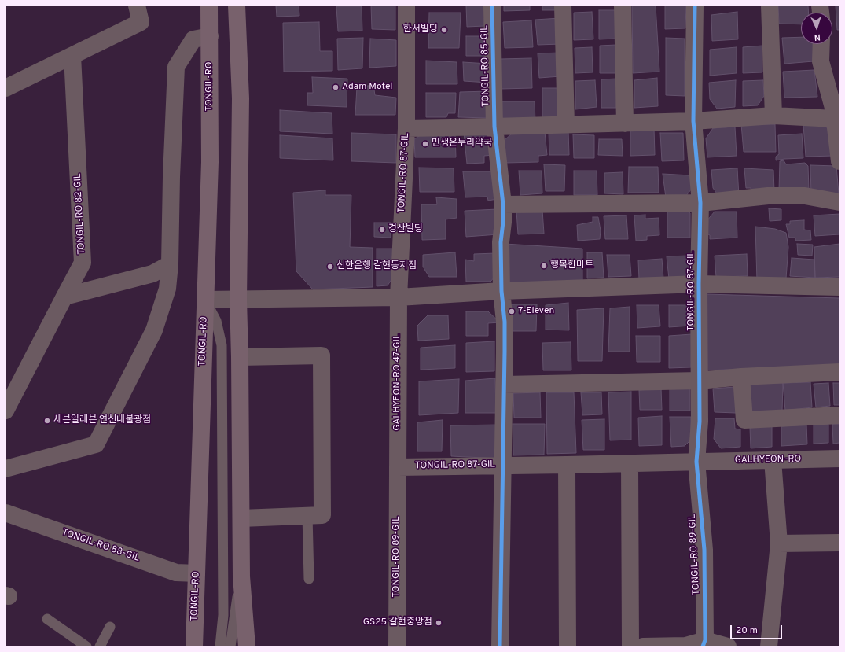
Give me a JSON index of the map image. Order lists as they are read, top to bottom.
{
  "streets": {
    "main road": ["TONGIL-RO"],
    "street": [
      "TONGIL-RO 85-GIL",
      "TONGIL-RO 87-GIL",
      "TONGIL-RO 82-GIL",
      "GALHYEON-RO 47-GIL",
      "GALHYEON-RO",
      "TONGIL-RO 88-GIL",
      "TONGIL-RO 89-GIL"
    ]
  },
  "crossings": [
    ["TONGIL-RO 85-GIL", "TONGIL-RO 87-GIL"],
    ["TONGIL-RO", "TONGIL-RO 87-GIL"],
    ["TONGIL-RO", "TONGIL-RO 88-GIL"],
    ["TONGIL-RO 87-GIL", "GALHYEON-RO 47-GIL"],
    ["TONGIL-RO 87-GIL", "GALHYEON-RO"],
    ["TONGIL-RO 87-GIL", "TONGIL-RO 89-GIL"],
    ["GALHYEON-RO 47-GIL", "TONGIL-RO 89-GIL"],
    ["GALHYEON-RO", "TONGIL-RO 89-GIL"]
  ],
  "places": [
    "한서빌딩",
    "Adam Motel",
    "민생온누리약국",
    "경산빌딩",
    "행복한마트",
    "신한은행 갈현동지점",
    "7-Eleven",
    "세븐일레븐 연신내불광점",
    "GS25 갈현중앙점"
  ],
  "scale_bar": "20 m",
  "north": "bottom"
}
